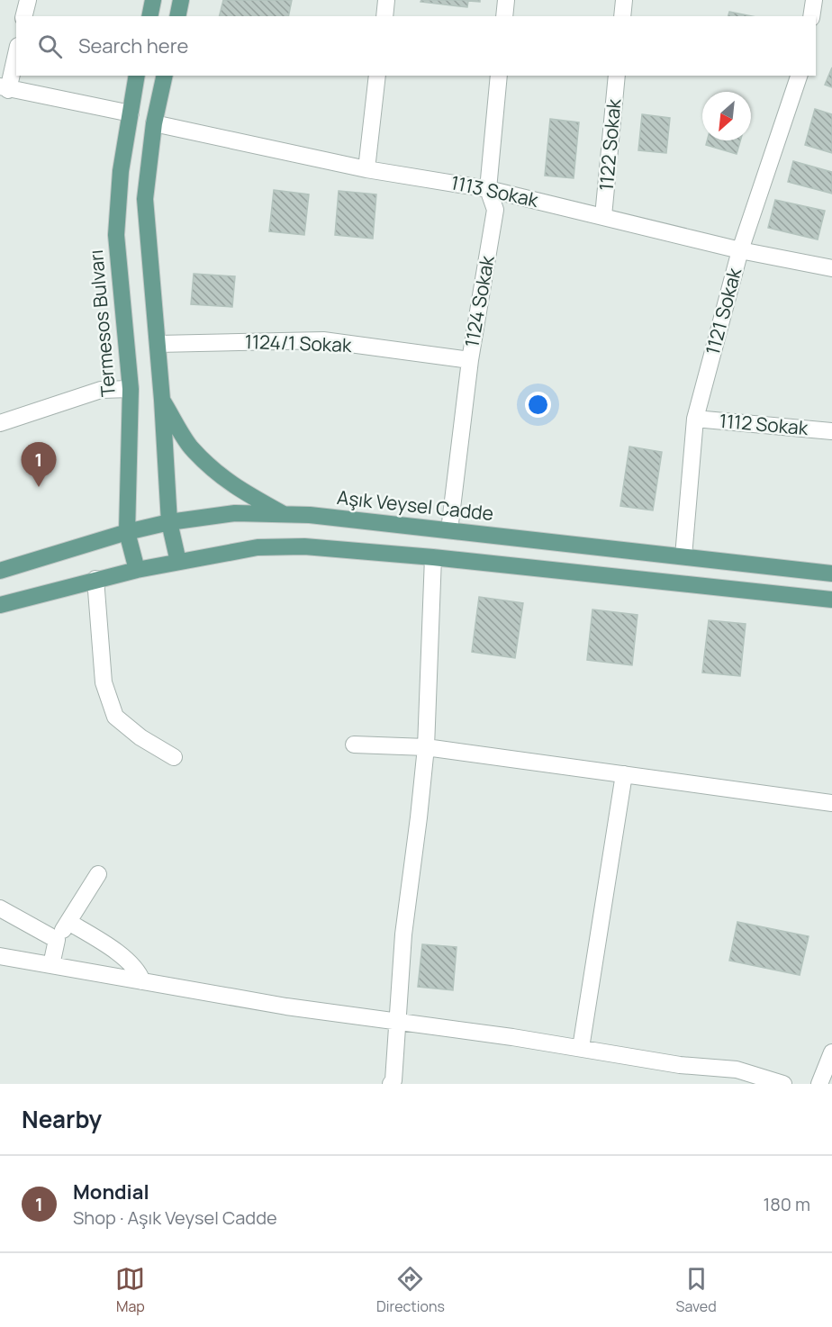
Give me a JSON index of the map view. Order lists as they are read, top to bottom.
{
  "streets": {
    "main road": ["Termesos Bulvarı", "Aşık Veysel Cadde"],
    "street": [
      "1122 Sokak",
      "1113 Sokak",
      "1124 Sokak",
      "1121 Sokak",
      "1124/1 Sokak",
      "1112 Sokak"
    ]
  },
  "crossings": [
    ["1122 Sokak", "1113 Sokak"],
    ["1113 Sokak", "1124 Sokak"],
    ["1113 Sokak", "1121 Sokak"],
    ["1124 Sokak", "1124/1 Sokak"],
    ["1124 Sokak", "Aşık Veysel Cadde"],
    ["1121 Sokak", "1112 Sokak"],
    ["1121 Sokak", "Aşık Veysel Cadde"],
    ["Termesos Bulvarı", "Aşık Veysel Cadde"]
  ],
  "north": "bottom left",
  "page": {
    "search": "Search here",
    "pins": "1",
    "heading": "Nearby",
    "list": [
      {
        "mark": "1",
        "name": "Mondial",
        "note": "Shop · Aşık Veysel Cadde",
        "value": "180 m"
      }
    ],
    "nav": ["Map", "Directions", "Saved"]
  }
}
